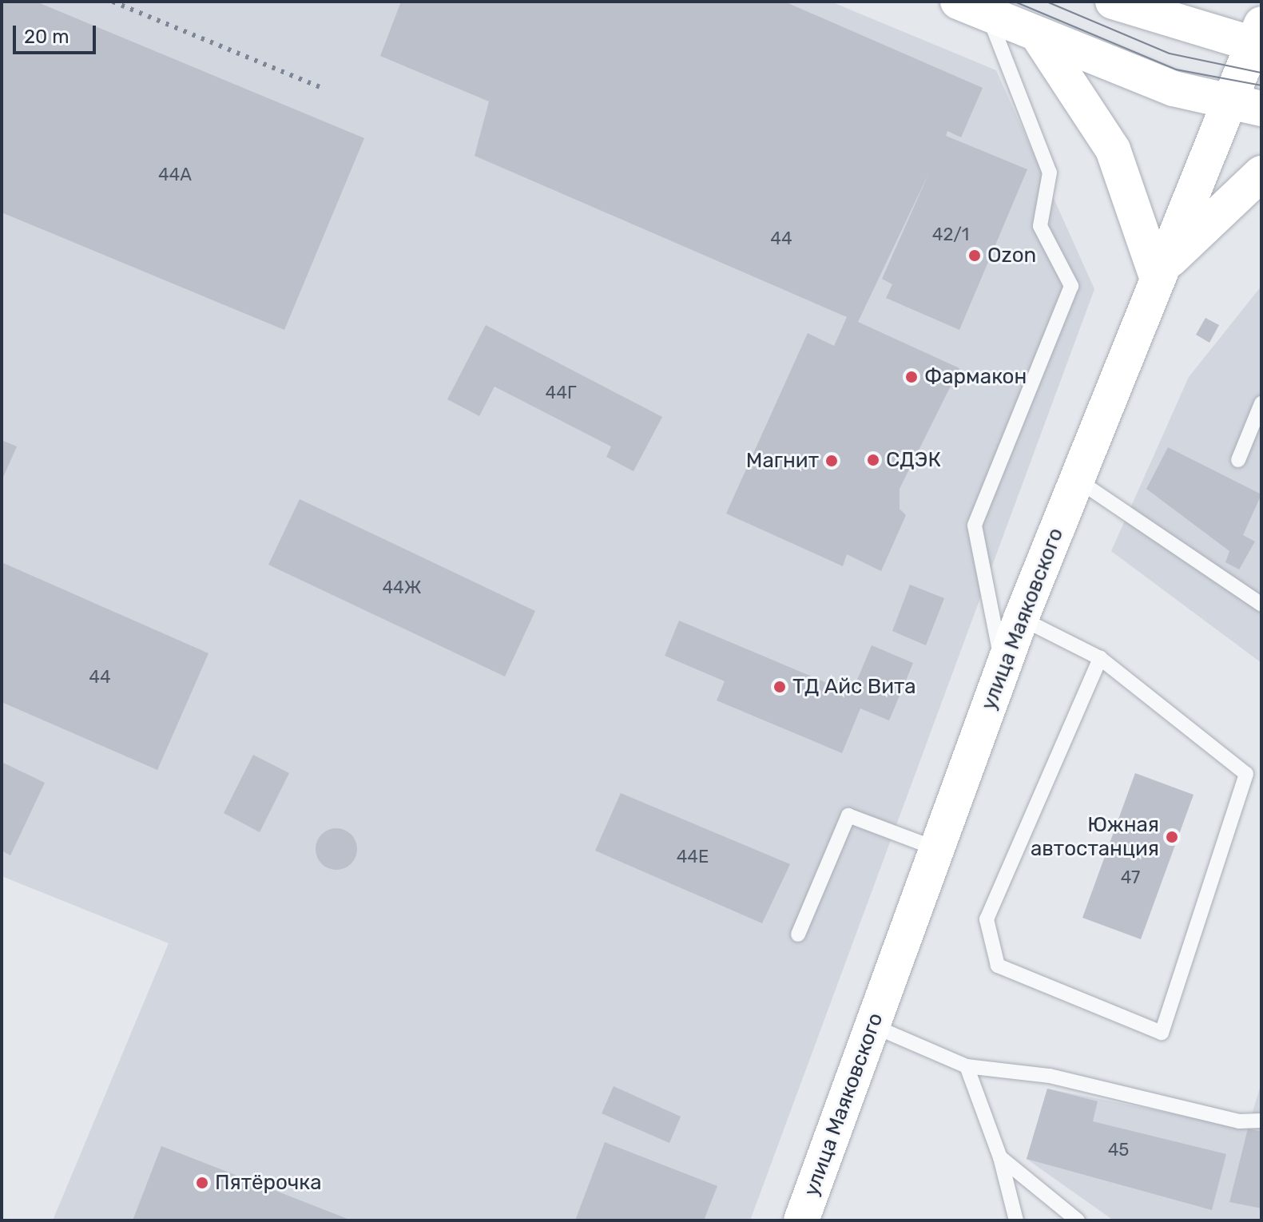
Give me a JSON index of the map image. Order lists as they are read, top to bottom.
{
  "streets": {
    "main road": ["улица Маяковского"]
  },
  "places": [
    "Ozon",
    "Фармакон",
    "СДЭК",
    "Магнит",
    "ТД Айс Вита",
    "Южная автостанция",
    "Пятёрочка"
  ],
  "house_numbers": [
    "44А",
    "42/1",
    "44",
    "44Г",
    "44Ж",
    "44",
    "44Е",
    "47",
    "45"
  ],
  "scale_bar": "20 m"
}
